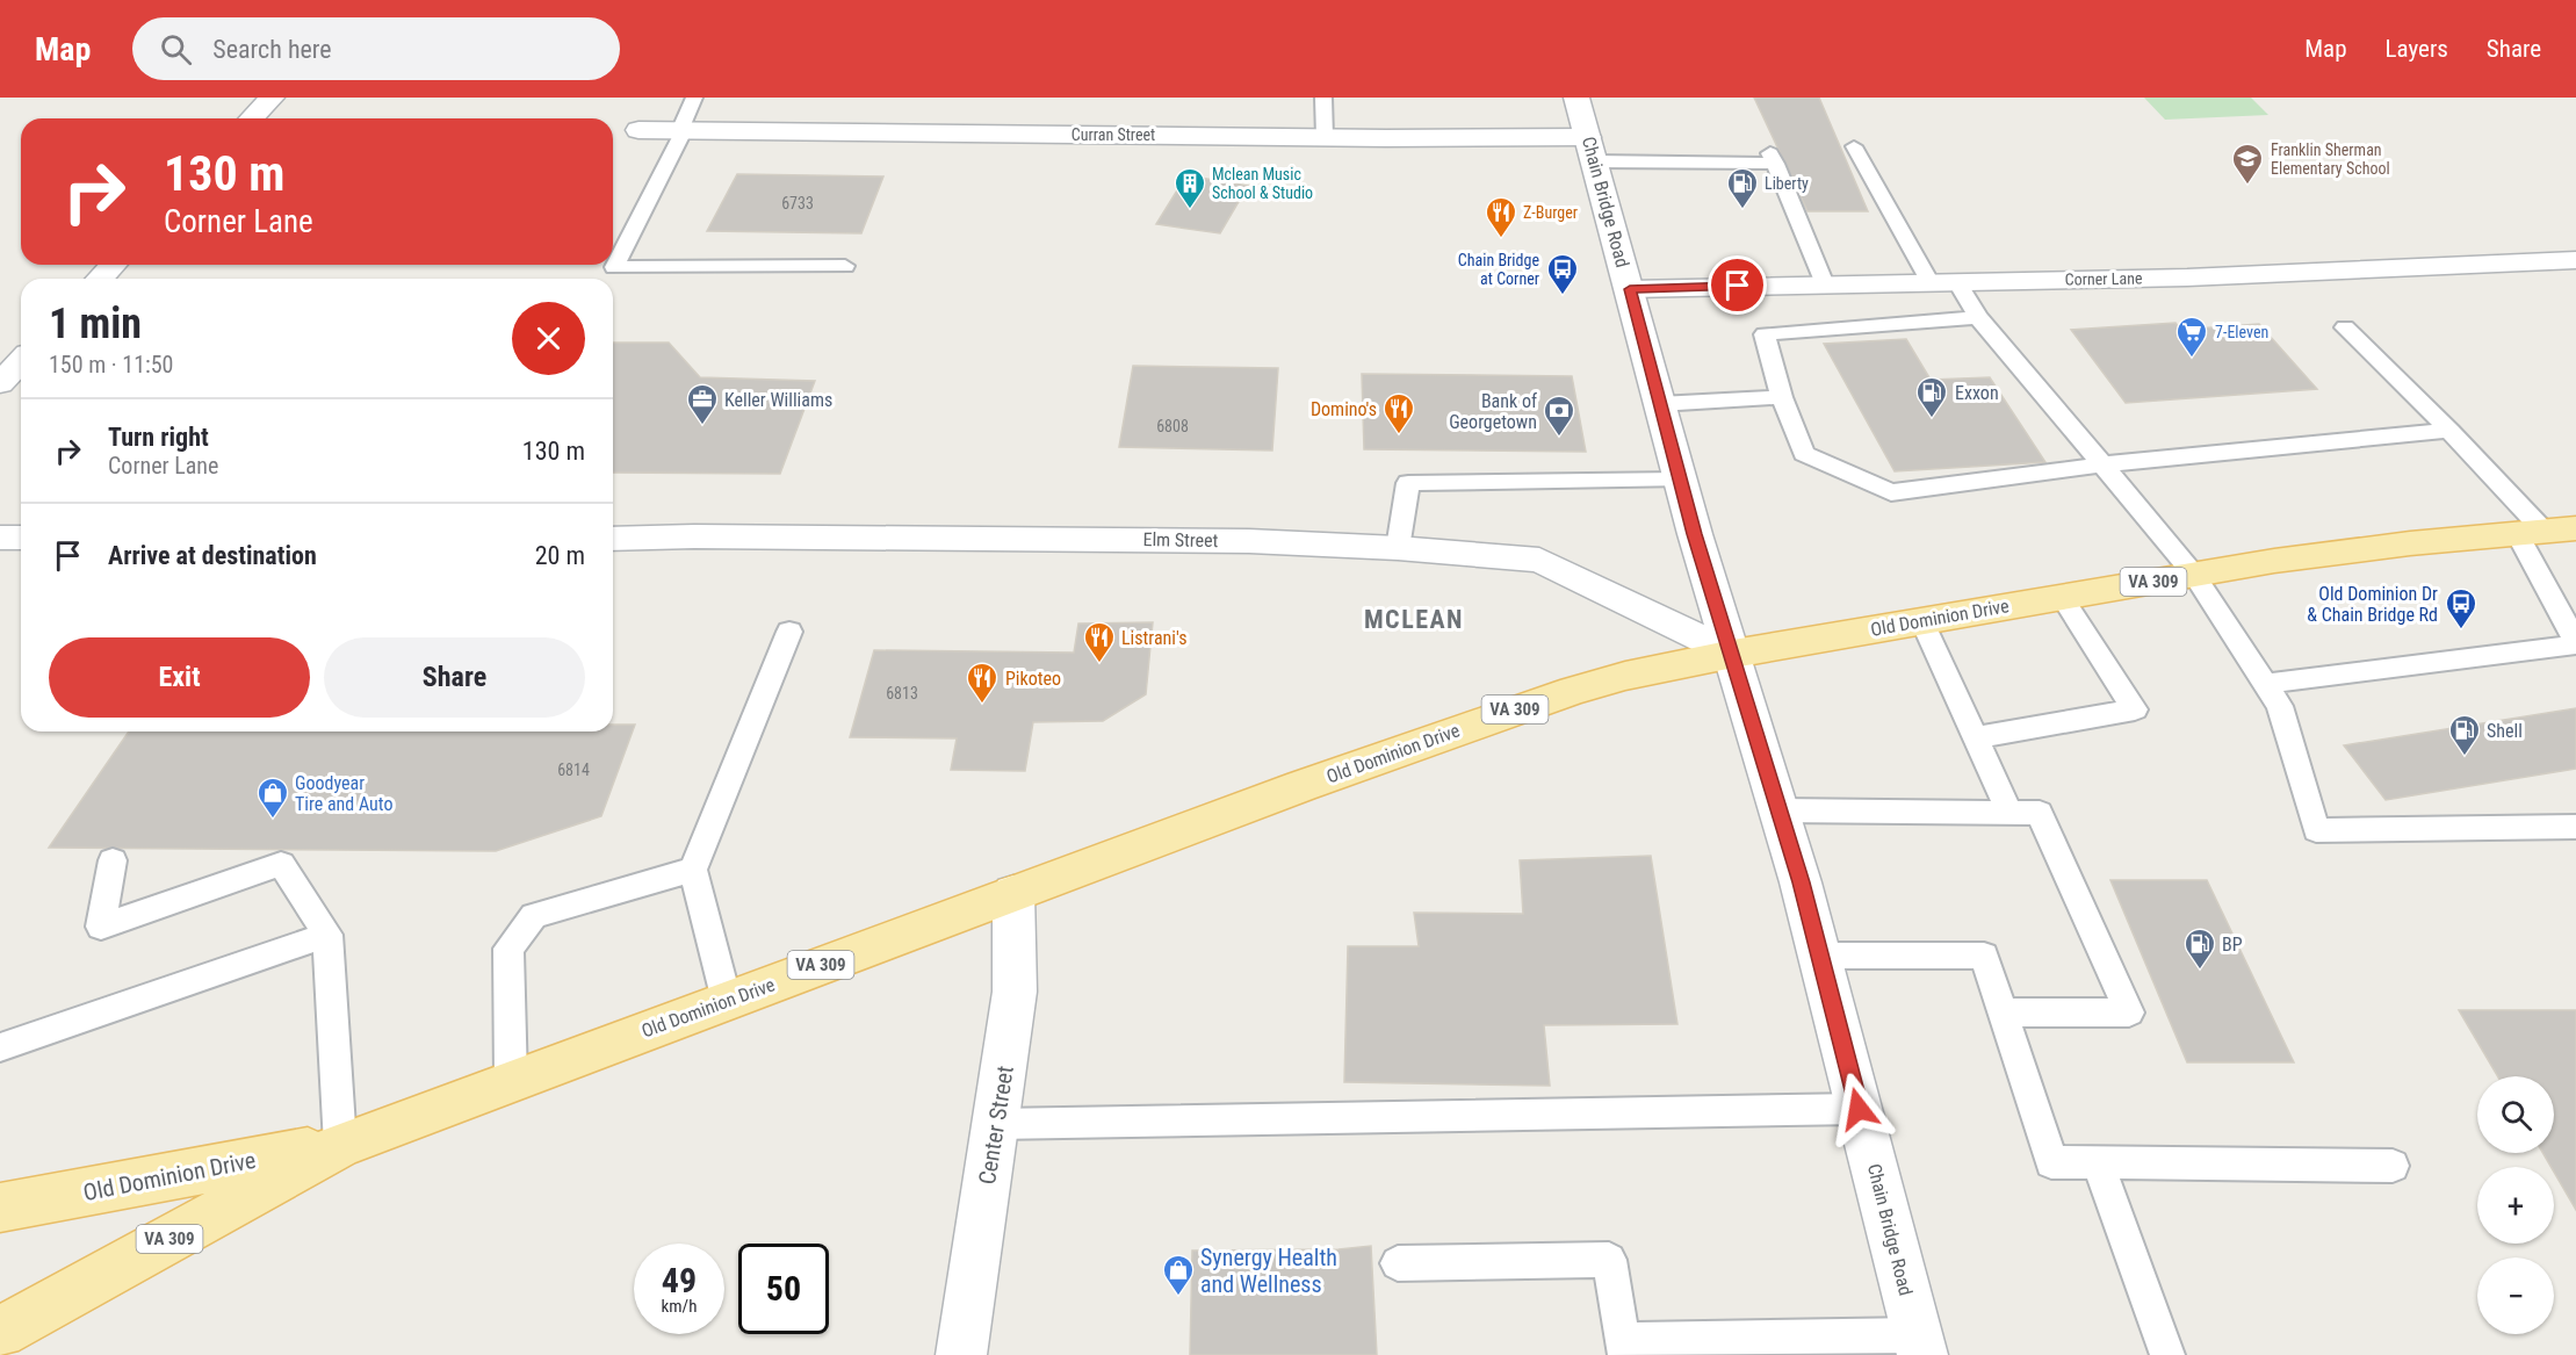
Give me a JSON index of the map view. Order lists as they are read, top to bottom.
{
  "streets": {
    "main road": ["VA 309", "Old Dominion Drive"],
    "street": [
      "Curran Street",
      "Chain Bridge Road",
      "Corner Lane",
      "Elm Street",
      "Center Street"
    ]
  },
  "crossings": [
    ["Curran Street", "Chain Bridge Road"],
    ["Chain Bridge Road", "Corner Lane"],
    ["Chain Bridge Road", "Elm Street"],
    ["Chain Bridge Road", "Old Dominion Drive"],
    ["Elm Street", "Old Dominion Drive"],
    ["Old Dominion Drive", "Center Street"]
  ],
  "districts": ["MCLEAN"],
  "places": {
    "school or university": ["Franklin Sherman Elementary School"],
    "building": ["Mclean Music School & Studio"],
    "fuel station": [
      "Liberty",
      "Exxon",
      "Shell",
      "BP"
    ],
    "restaurant": [
      "Z-Burger",
      "Domino's",
      "Listrani's",
      "Pikoteo"
    ],
    "bus stop": ["Chain Bridge at Corner", "Old Dominion Dr & Chain Bridge Rd"],
    "supermarket": ["7-Eleven"],
    "office": ["Keller Williams"],
    "bank": ["Bank of Georgetown"],
    "shop": ["Goodyear Tire and Auto", "Synergy Health and Wellness"]
  },
  "house_numbers": [
    "6733",
    "6808",
    "6813",
    "6814"
  ],
  "page": {
    "header": "Map",
    "search": "Search here",
    "nav": ["Map", "Layers", "Share"],
    "turn": ["130 m", "Corner Lane"],
    "heading": ["1 min", "150 m · 11:50"],
    "list": [
      {
        "name": "Turn right",
        "note": "Corner Lane",
        "value": "130 m"
      },
      {
        "name": "Arrive at destination",
        "value": "20 m"
      }
    ],
    "buttons": ["Exit", "Share"],
    "map_buttons": ["+", "−"],
    "speed": "49 km/h",
    "limit": "50"
  }
}
